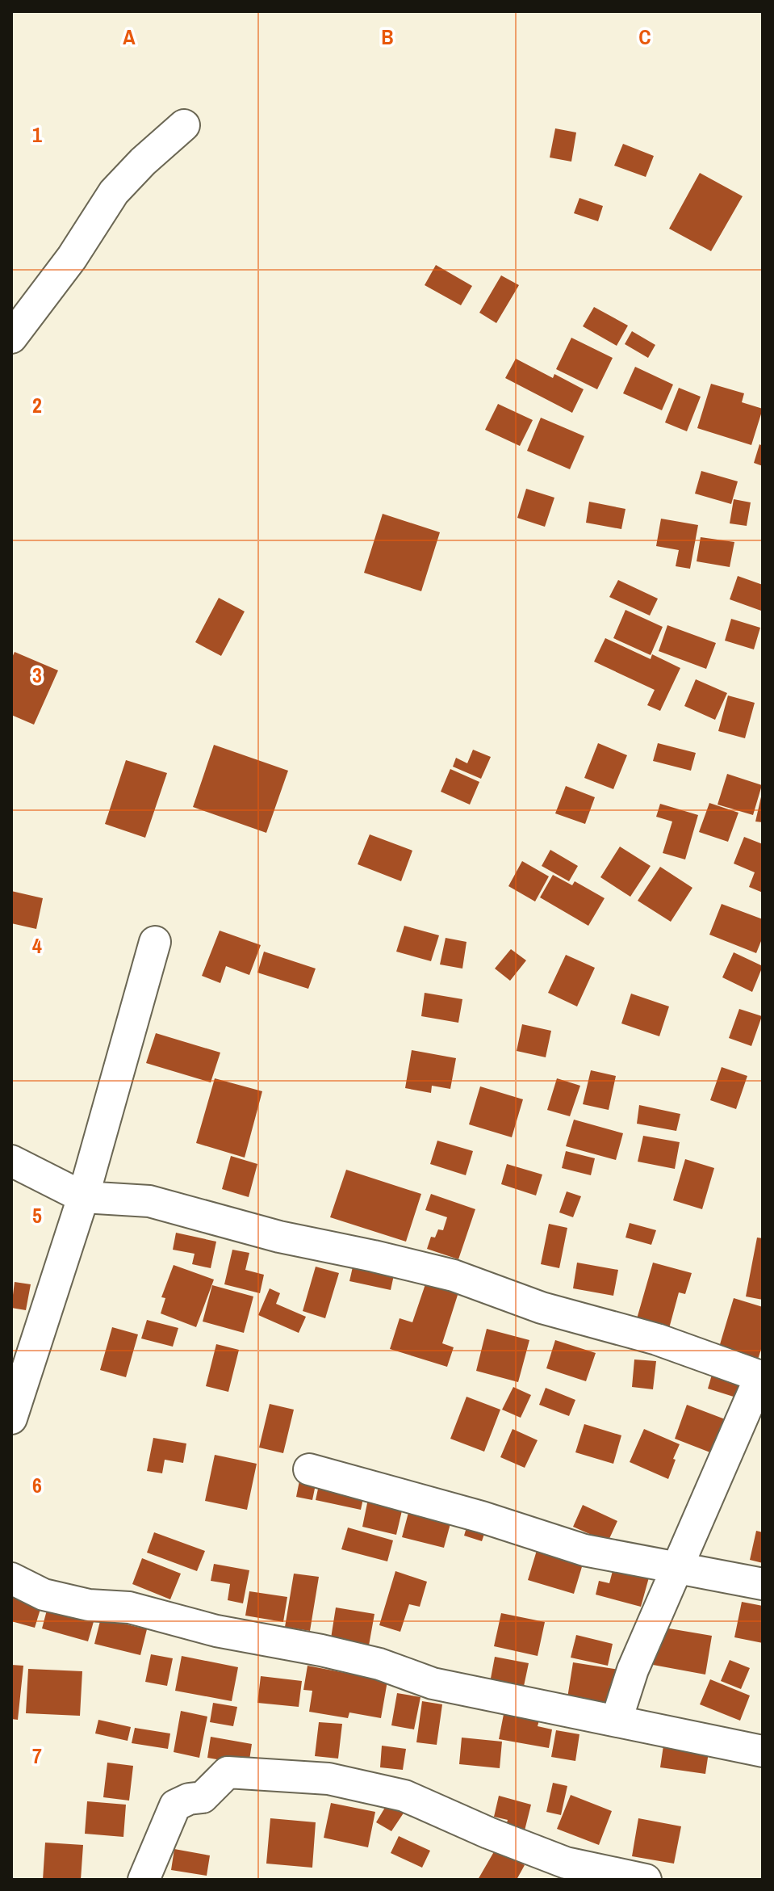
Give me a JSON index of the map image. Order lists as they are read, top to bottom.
{
  "grid": {
    "columns": ["A", "B", "C"],
    "rows": [
      "1",
      "2",
      "3",
      "4",
      "5",
      "6",
      "7"
    ]
  }
}
